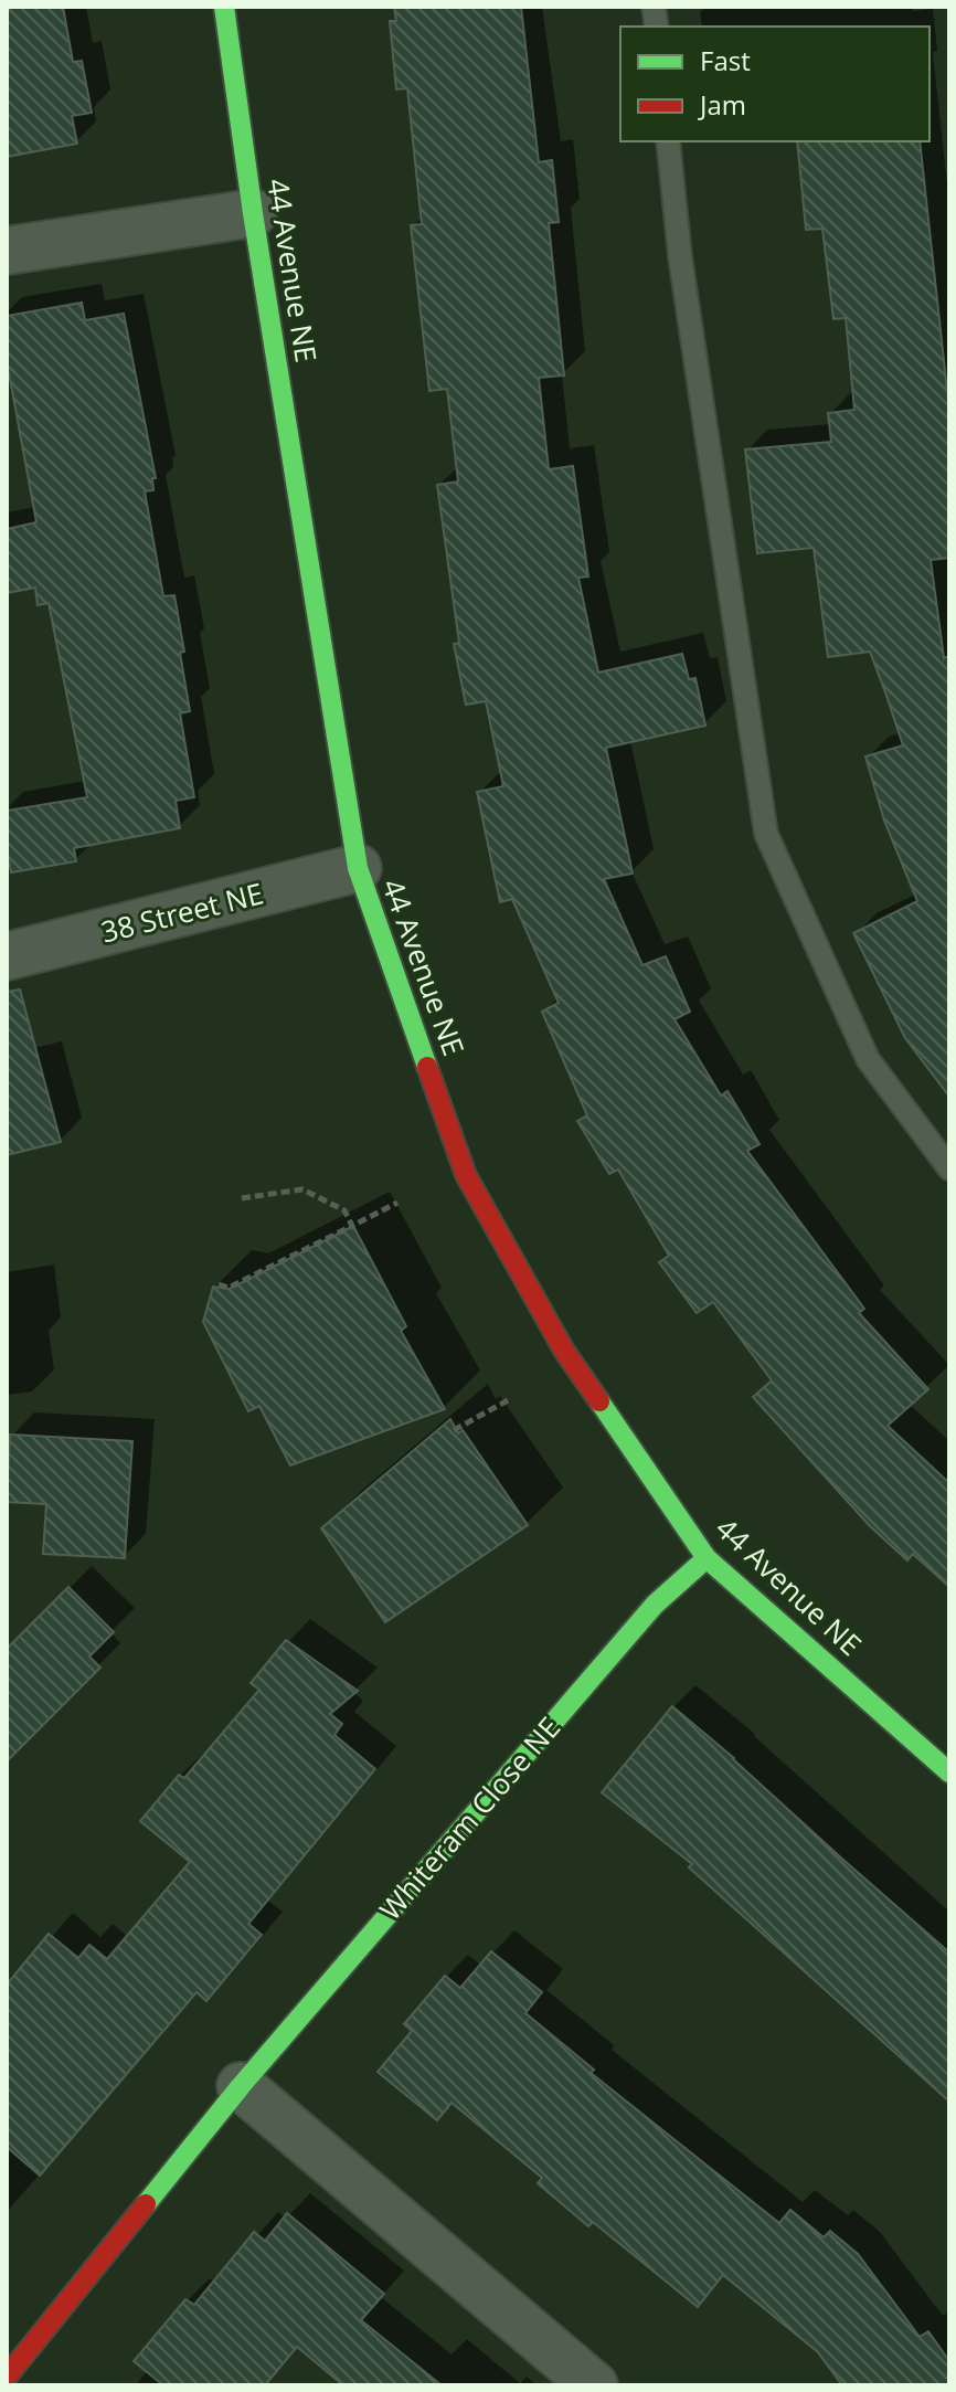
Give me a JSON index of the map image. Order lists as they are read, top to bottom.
{
  "streets": {
    "street": ["44 Avenue NE", "38 Street NE", "Whiteram Close NE"]
  },
  "crossings": [
    ["44 Avenue NE", "38 Street NE"],
    ["44 Avenue NE", "Whiteram Close NE"]
  ],
  "legend": ["Fast", "Jam"]
}
